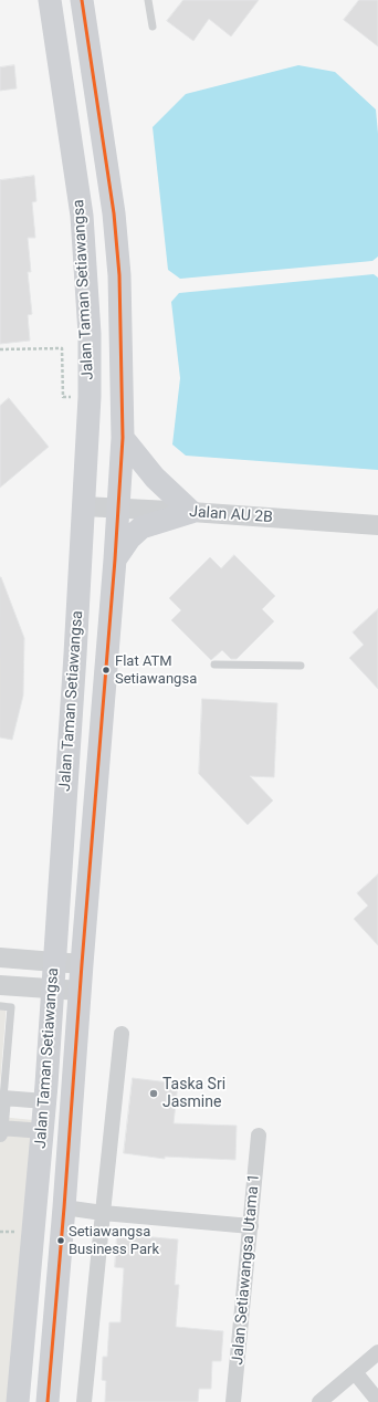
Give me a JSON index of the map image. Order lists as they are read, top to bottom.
{
  "streets": {
    "main road": ["Jalan Taman Setiawangsa"],
    "street": ["Jalan AU 2B", "Jalan Setiawangsa Utama 1"]
  },
  "crossings": [
    ["Jalan Taman Setiawangsa", "Jalan AU 2B"]
  ],
  "places": ["Flat ATM Setiawangsa", "Taska Sri Jasmine", "Setiawangsa Business Park"]
}
